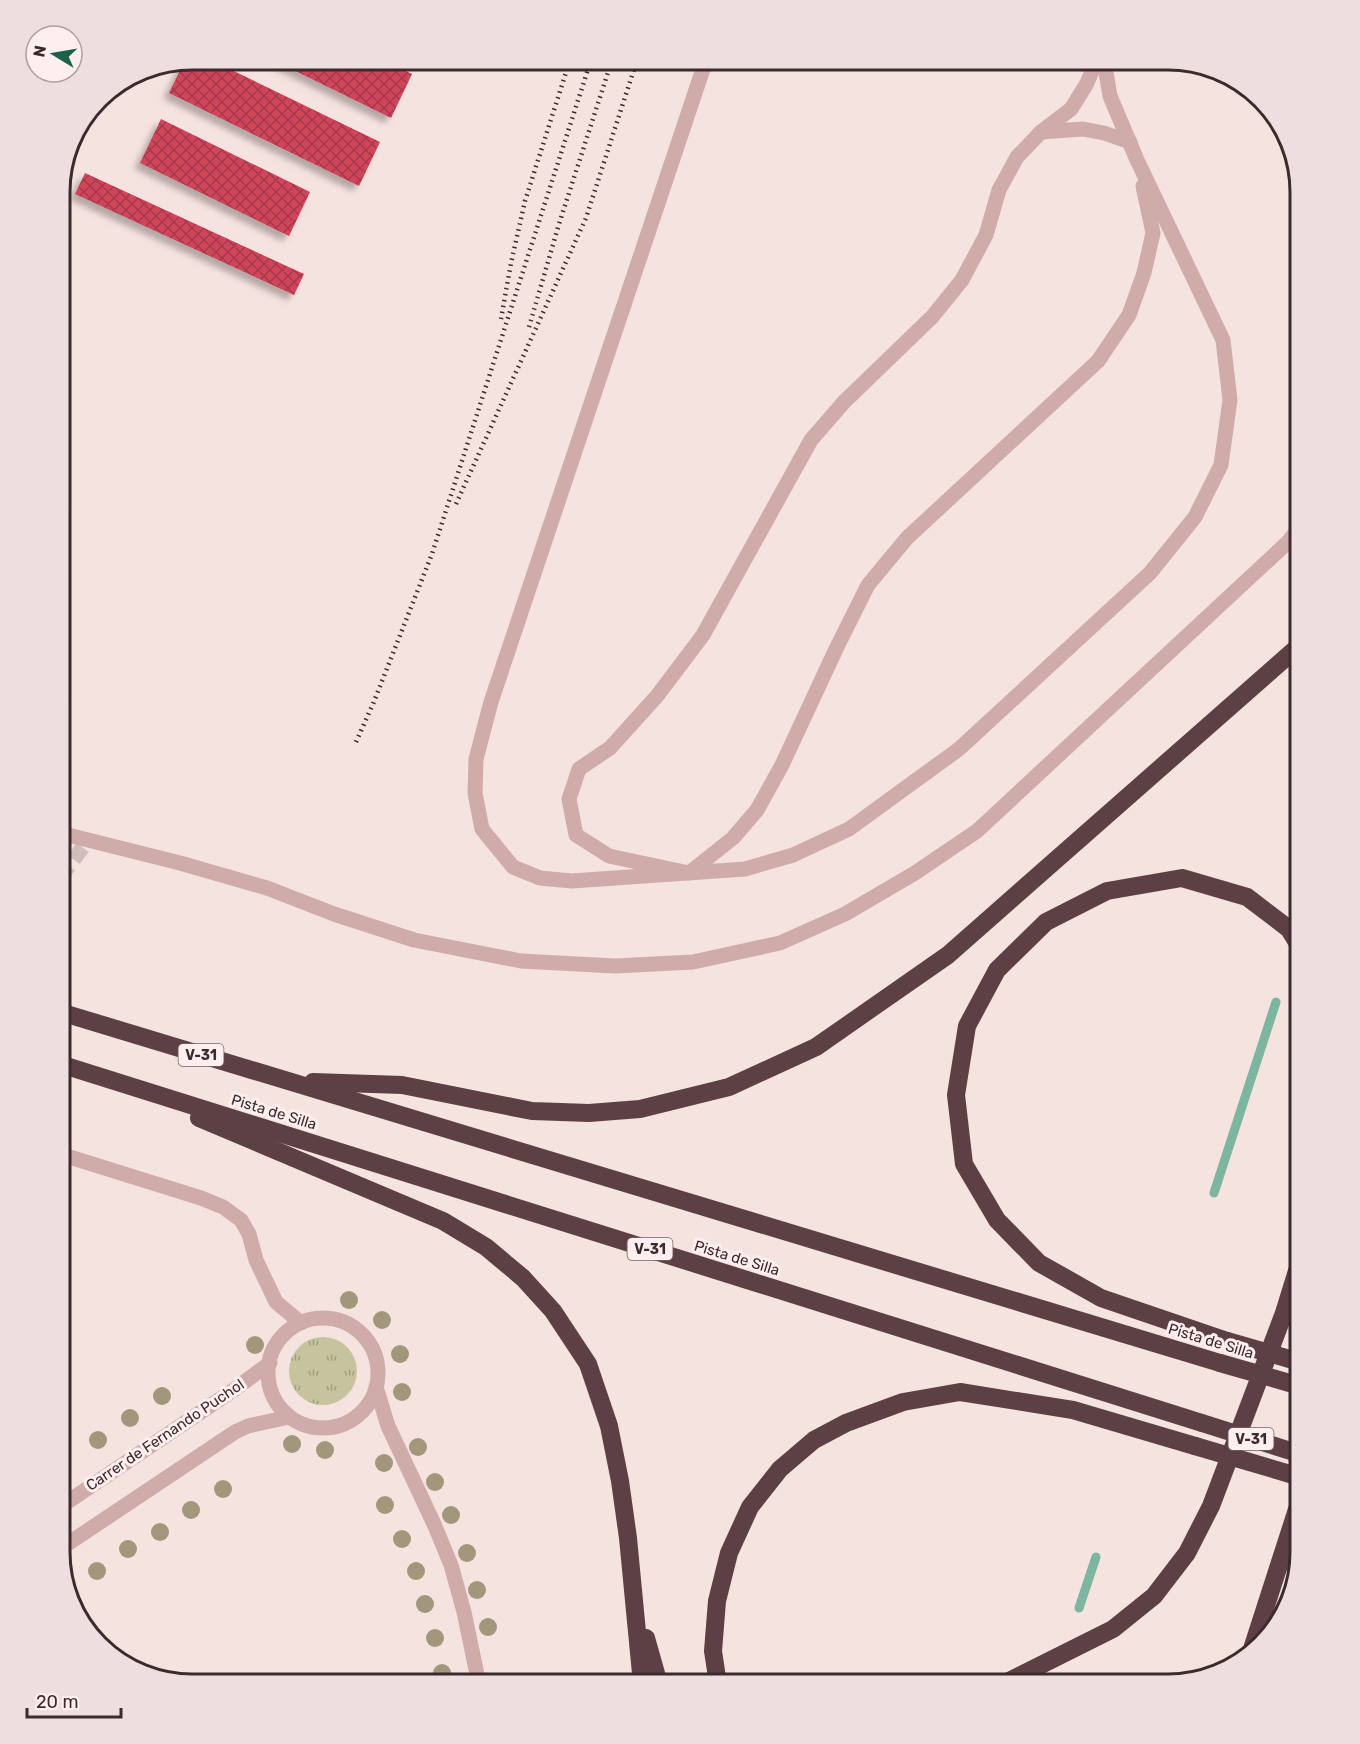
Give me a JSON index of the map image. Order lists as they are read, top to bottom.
{
  "streets": {
    "highway": ["V-31", "Pista de Silla"],
    "street": ["Carrer de Fernando Puchol"]
  },
  "scale_bar": "20 m",
  "north": "left"
}
